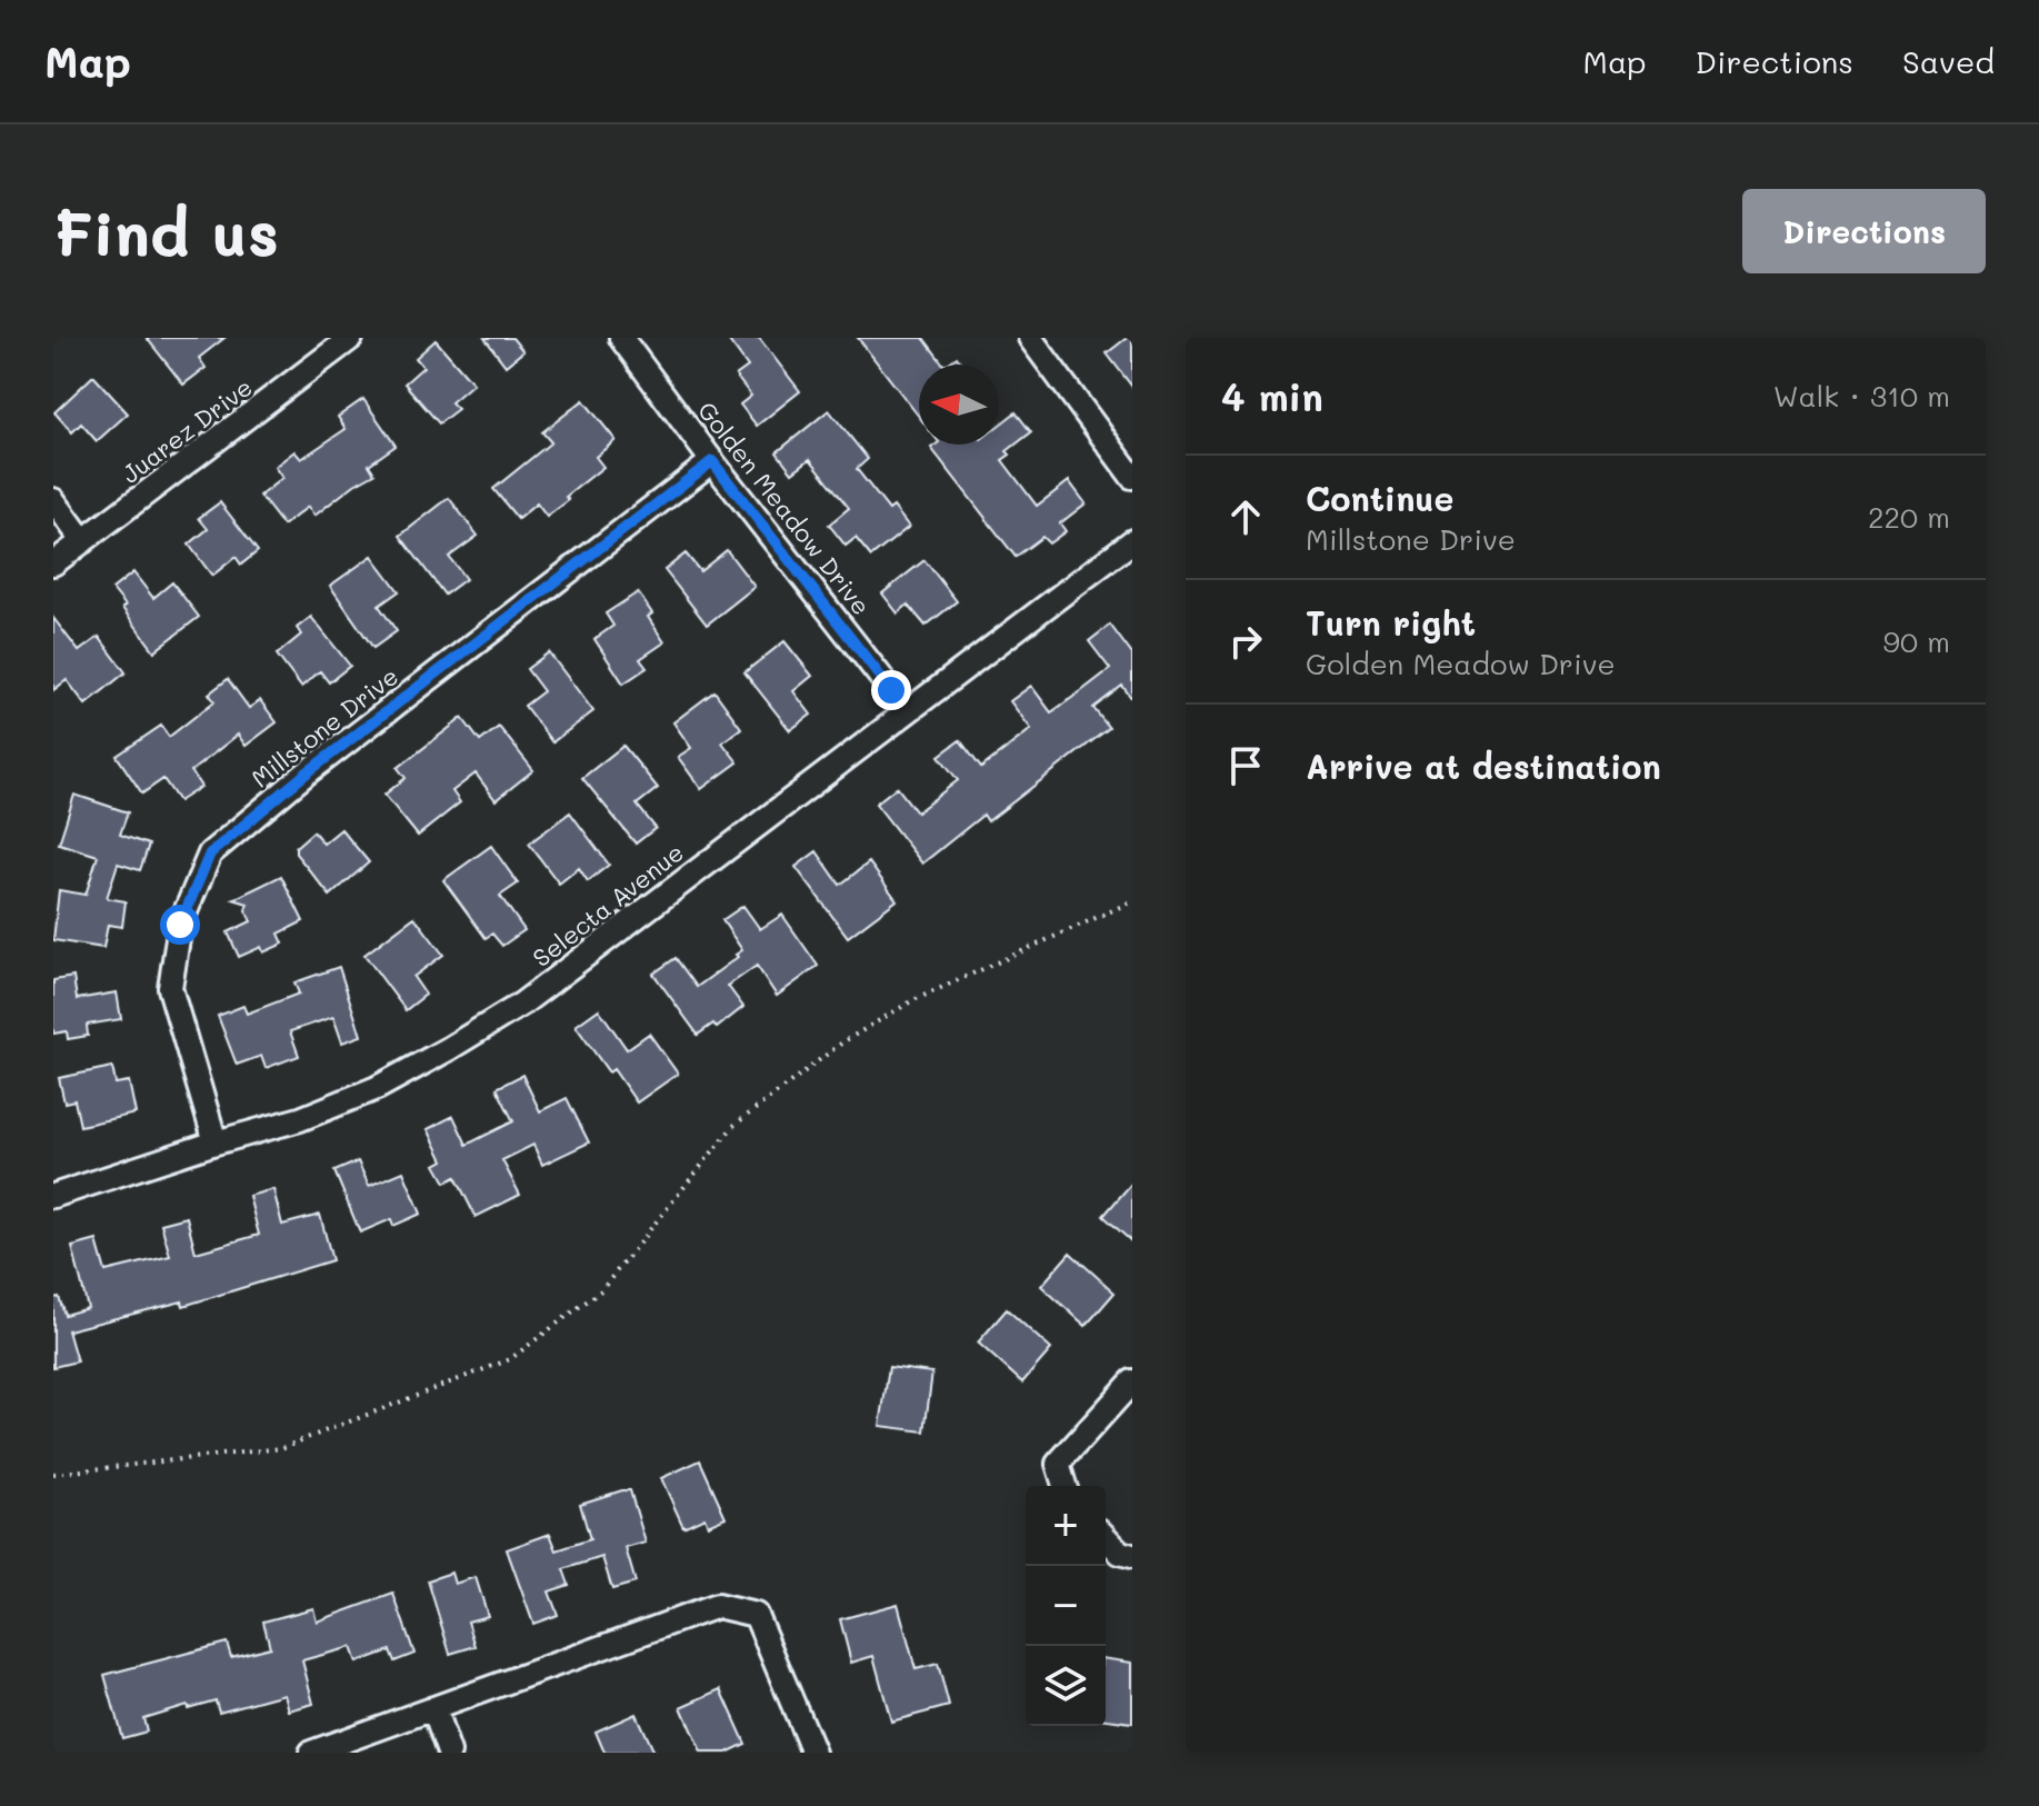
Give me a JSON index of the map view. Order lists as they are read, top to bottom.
{
  "streets": {
    "street": [
      "Juarez Drive",
      "Golden Meadow Drive",
      "Millstone Drive",
      "Selecta Avenue"
    ]
  },
  "crossings": [
    ["Golden Meadow Drive", "Millstone Drive"],
    ["Golden Meadow Drive", "Selecta Avenue"],
    ["Millstone Drive", "Selecta Avenue"]
  ],
  "north": "left",
  "page": {
    "header": "Map",
    "nav": ["Map", "Directions", "Saved"],
    "buttons": "Directions",
    "title": "Find us",
    "heading": ["4 min", "Walk · 310 m"],
    "list": [
      ["Continue", "Millstone Drive", "220 m"],
      ["Turn right", "Golden Meadow Drive", "90 m"],
      "Arrive at destination"
    ],
    "map_buttons": ["+", "−"]
  }
}
